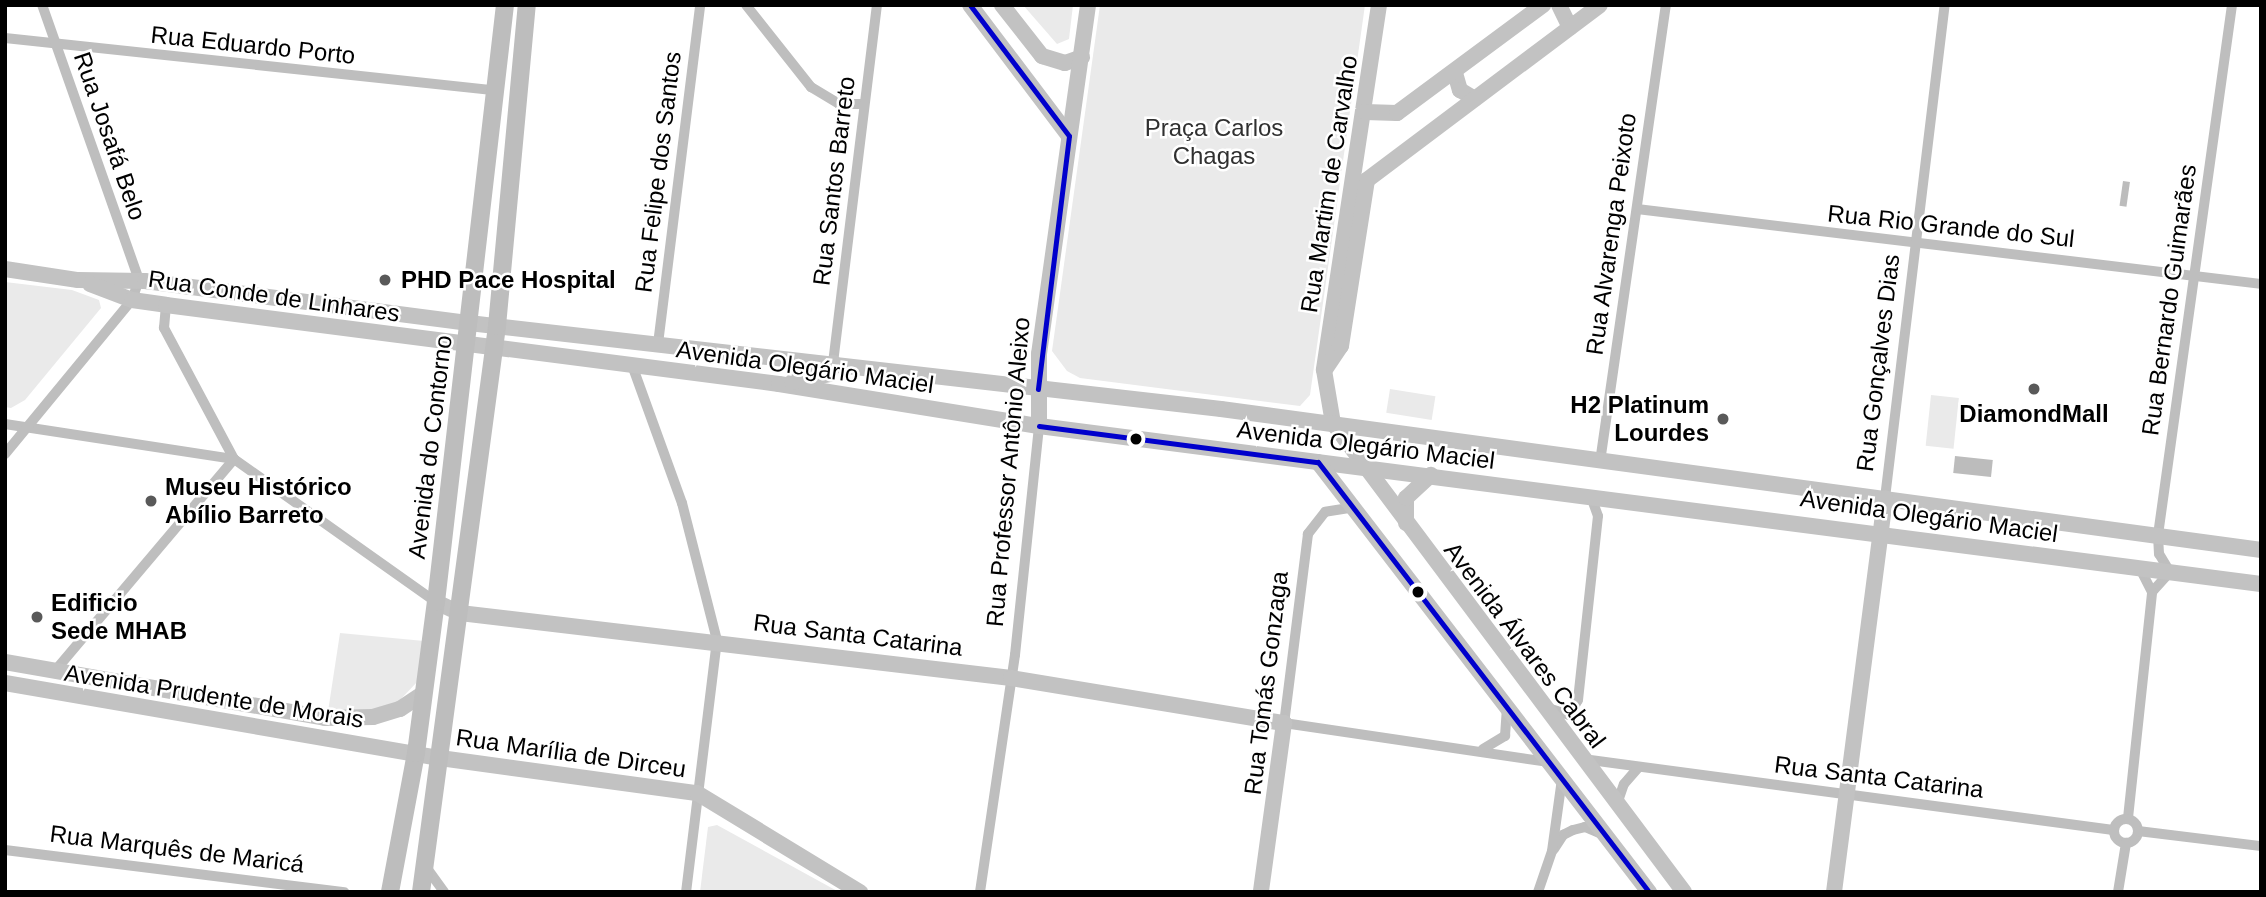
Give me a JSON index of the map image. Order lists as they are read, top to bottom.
{
  "streets": {
    "main road": [
      "Rua Martim de Carvalho",
      "Rua Conde de Linhares",
      "Rua Gonçalves Dias",
      "Avenida Olegário Maciel",
      "Avenida do Contorno",
      "Rua Professor Antônio Aleixo",
      "Rua Santa Catarina",
      "Avenida Álvares Cabral",
      "Rua Tomás Gonzaga",
      "Avenida Prudente de Morais",
      "Rua Marília de Dirceu"
    ],
    "street": [
      "Rua Eduardo Porto",
      "Rua Josafá Belo",
      "Rua Felipe dos Santos",
      "Rua Santos Barreto",
      "Rua Rio Grande do Sul",
      "Rua Alvarenga Peixoto",
      "Rua Bernardo Guimarães",
      "Rua Marquês de Maricá"
    ]
  },
  "crossings": [
    ["Rua Eduardo Porto", "Rua Josafá Belo"],
    ["Rua Eduardo Porto", "Avenida do Contorno"],
    ["Rua Josafá Belo", "Rua Conde de Linhares"],
    ["Rua Felipe dos Santos", "Avenida Olegário Maciel"],
    ["Rua Santos Barreto", "Avenida Olegário Maciel"],
    ["Rua Martim de Carvalho", "Avenida Olegário Maciel"],
    ["Rua Martim de Carvalho", "Avenida Álvares Cabral"],
    ["Rua Rio Grande do Sul", "Rua Alvarenga Peixoto"],
    ["Rua Rio Grande do Sul", "Rua Bernardo Guimarães"],
    ["Rua Rio Grande do Sul", "Rua Gonçalves Dias"],
    ["Rua Alvarenga Peixoto", "Avenida Olegário Maciel"],
    ["Rua Conde de Linhares", "Avenida Olegário Maciel"],
    ["Rua Conde de Linhares", "Avenida do Contorno"],
    ["Rua Bernardo Guimarães", "Avenida Olegário Maciel"],
    ["Rua Gonçalves Dias", "Avenida Olegário Maciel"],
    ["Rua Gonçalves Dias", "Rua Santa Catarina"],
    ["Avenida Olegário Maciel", "Avenida do Contorno"],
    ["Avenida Olegário Maciel", "Rua Professor Antônio Aleixo"],
    ["Avenida Olegário Maciel", "Avenida Álvares Cabral"],
    ["Avenida do Contorno", "Rua Santa Catarina"],
    ["Avenida do Contorno", "Avenida Prudente de Morais"],
    ["Avenida do Contorno", "Rua Marília de Dirceu"],
    ["Rua Professor Antônio Aleixo", "Rua Santa Catarina"],
    ["Rua Santa Catarina", "Avenida Álvares Cabral"],
    ["Rua Santa Catarina", "Rua Tomás Gonzaga"],
    ["Avenida Prudente de Morais", "Rua Marília de Dirceu"]
  ],
  "parks": ["Praça Carlos Chagas"],
  "places": [
    "PHD Pace Hospital",
    "DiamondMall",
    "H2 Platinum Lourdes",
    "Museu Histórico Abílio Barreto",
    "Edificio Sede MHAB"
  ]
}
